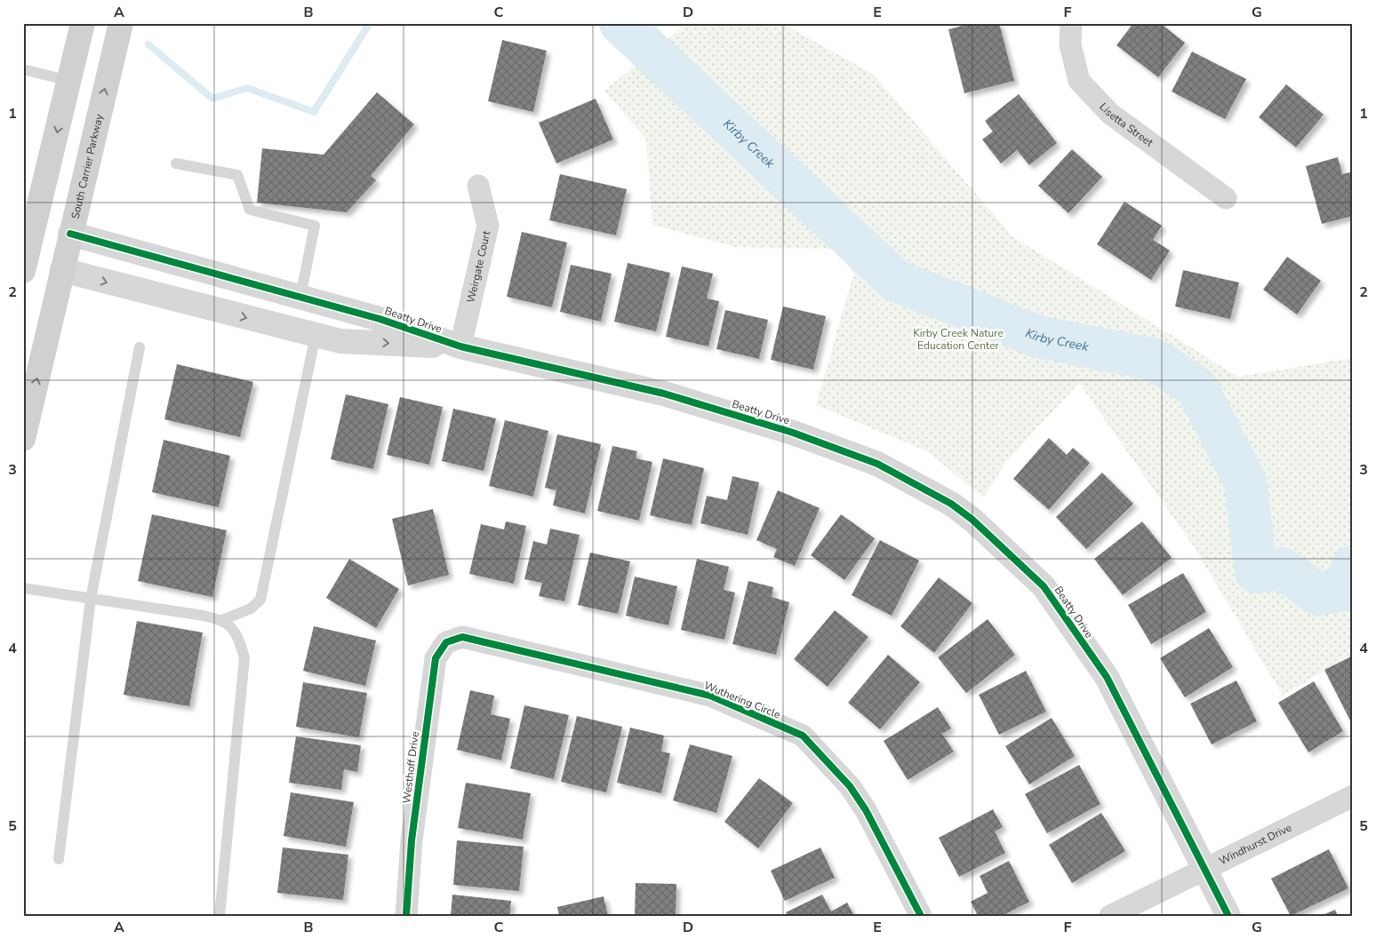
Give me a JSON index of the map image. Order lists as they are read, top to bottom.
{
  "streets": {
    "main road": ["South Carrier Parkway"],
    "street": [
      "Lisetta Street",
      "Weirgate Court",
      "Beatty Drive",
      "Wuthering Circle",
      "Westhoff Drive",
      "Windhurst Drive"
    ]
  },
  "crossings": [
    ["South Carrier Parkway", "Beatty Drive"],
    ["Weirgate Court", "Beatty Drive"],
    ["Beatty Drive", "Windhurst Drive"],
    ["Wuthering Circle", "Westhoff Drive"]
  ],
  "water": ["Kirby Creek"],
  "parks": ["Kirby Creek Nature Education Center"],
  "grid": {
    "columns": [
      "A",
      "B",
      "C",
      "D",
      "E",
      "F",
      "G"
    ],
    "rows": [
      "1",
      "2",
      "3",
      "4",
      "5"
    ]
  }
}
